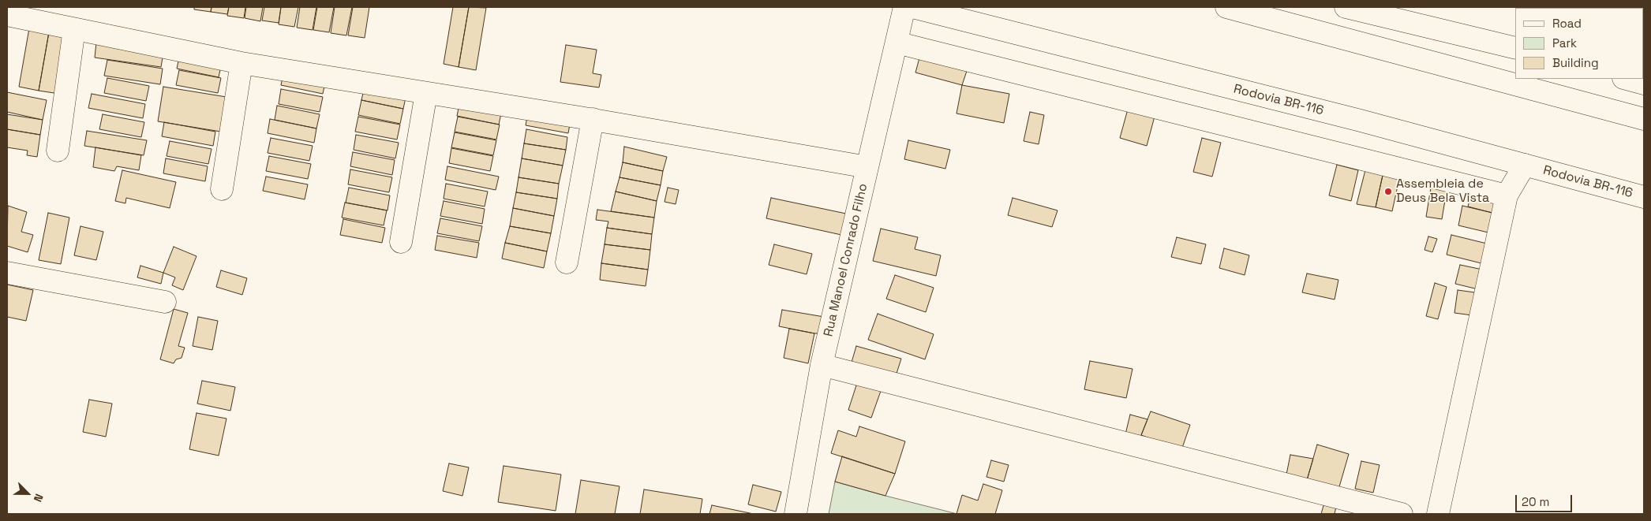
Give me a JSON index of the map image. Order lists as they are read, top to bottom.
{
  "streets": {
    "main road": ["Rodovia BR-116", "Rua Manoel Conrado Filho"]
  },
  "places": ["Assembleia de Deus Bela Vista"],
  "legend": ["Road", "Park", "Building"],
  "scale_bar": "20 m",
  "north": "bottom right"
}
